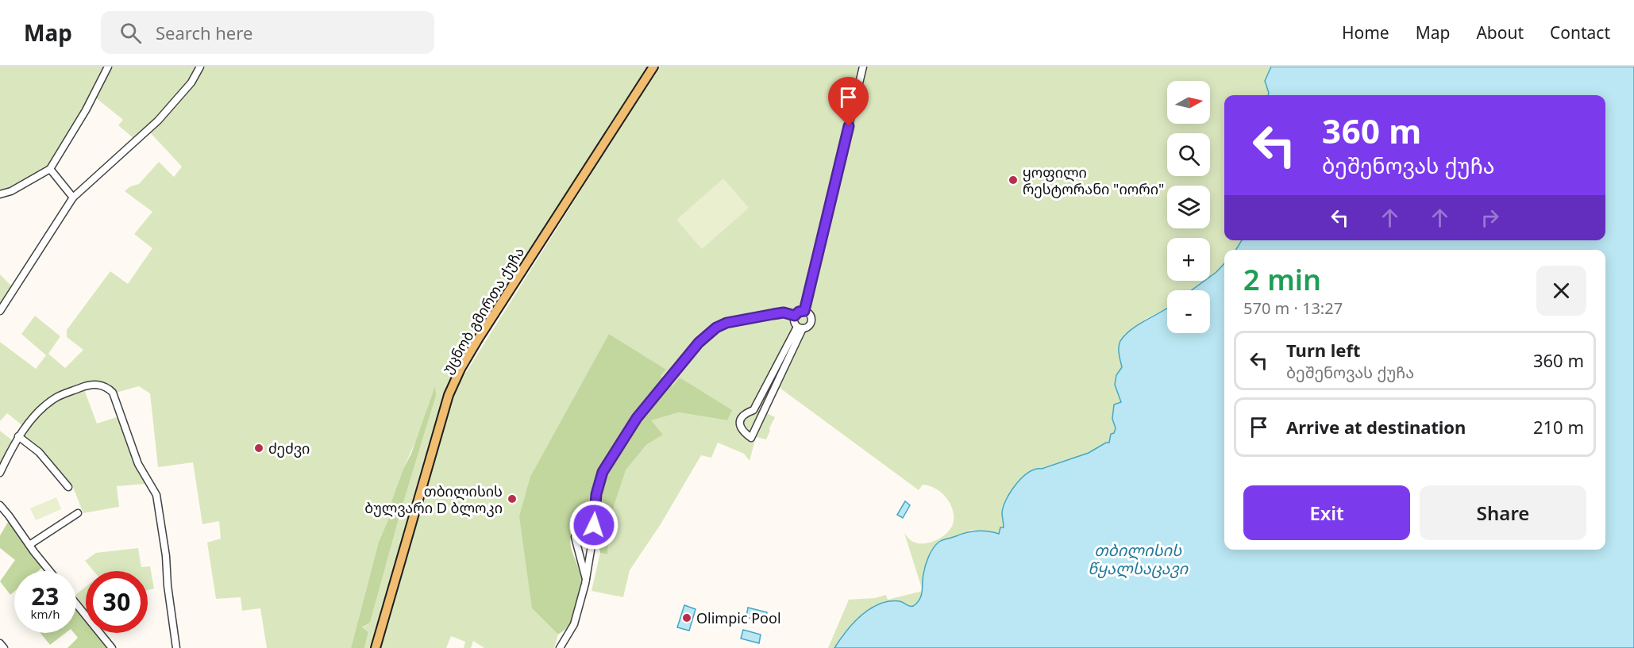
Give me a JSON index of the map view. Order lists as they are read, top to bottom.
{
  "streets": {
    "main road": ["უცნობ გმირთა ქუჩა"]
  },
  "water": ["თბილისის წყალსაცავი"],
  "places": [
    "ყოფილი რესტორანი \"იორი\"",
    "ძეძვი",
    "თბილისის ბულვარი D ბლოკი",
    "Olimpic Pool"
  ],
  "north": "right",
  "page": {
    "header": "Map",
    "search": "Search here",
    "nav": [
      "Home",
      "Map",
      "About",
      "Contact"
    ],
    "map_buttons": ["+", "−"],
    "turn": ["360 m", "ბეშენოვას ქუჩა"],
    "heading": ["2 min", "570 m · 13:27"],
    "list": [
      {
        "name": "Turn left",
        "note": "ბეშენოვას ქუჩა",
        "value": "360 m"
      },
      {
        "name": "Arrive at destination",
        "value": "210 m"
      }
    ],
    "buttons": ["Exit", "Share"],
    "speed": "23 km/h",
    "limit": "30"
  }
}
